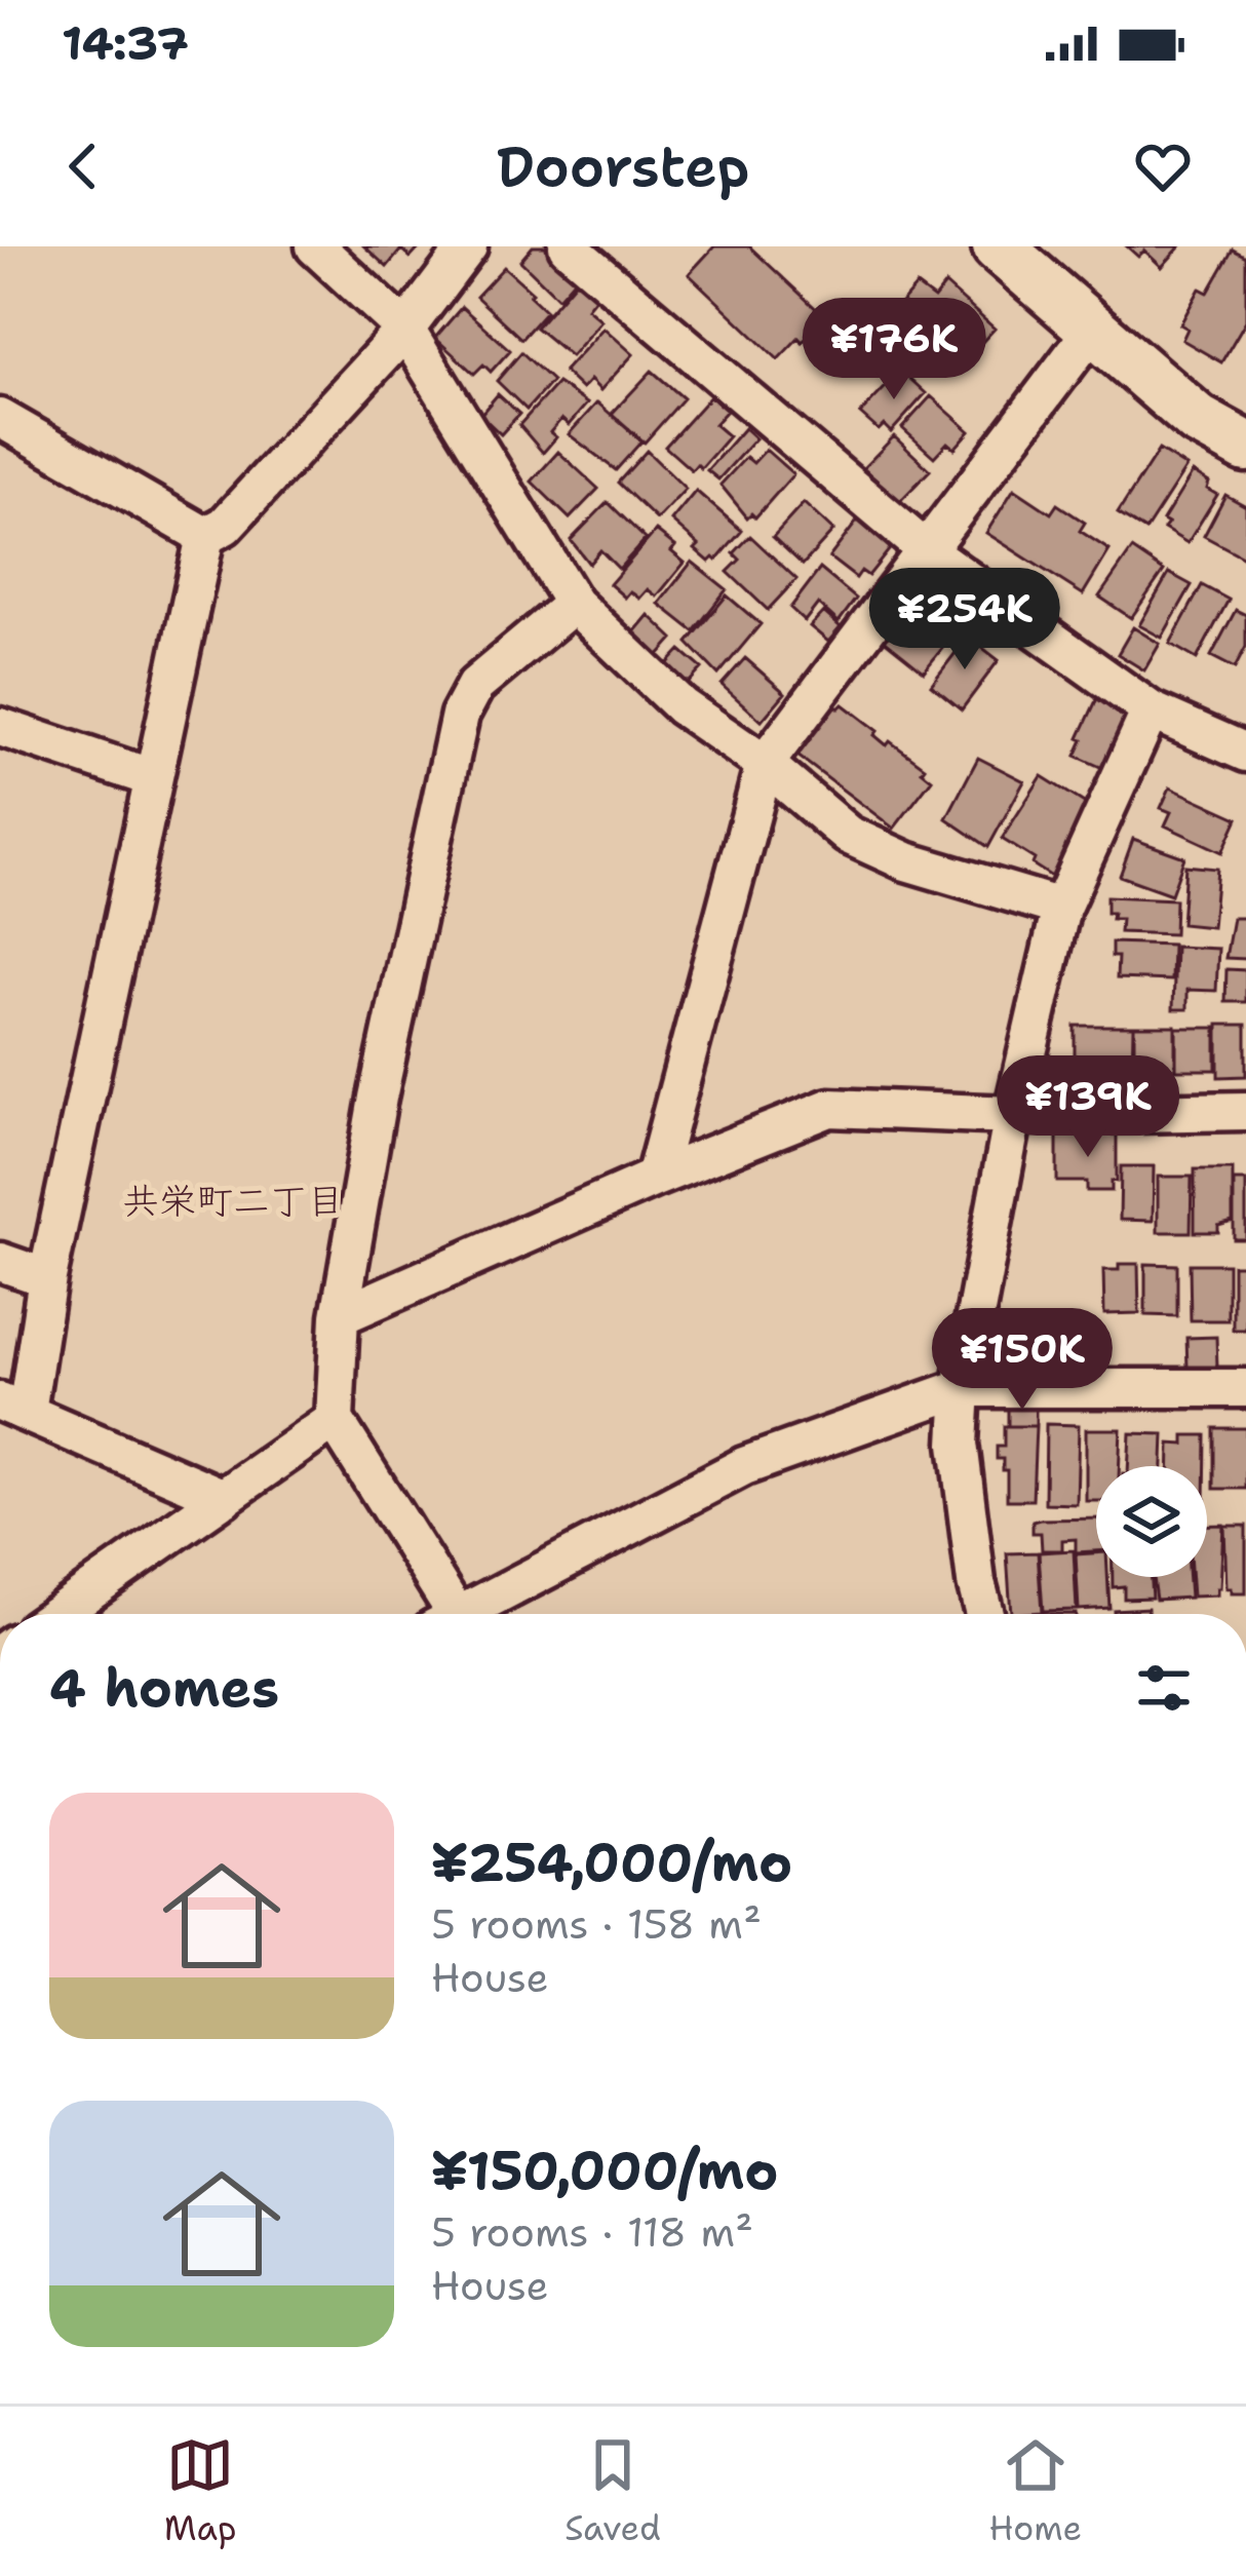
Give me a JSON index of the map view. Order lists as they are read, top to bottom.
{
  "districts": ["共栄町二丁目"],
  "page": {
    "status": "14:37",
    "header": "Doorstep",
    "price": [
      "¥176K",
      "¥254K",
      "¥139K",
      "¥150K"
    ],
    "heading": "4 homes",
    "list": [
      {
        "name": "¥254,000/mo",
        "note": "5 rooms · 158 m² · House"
      },
      {
        "name": "¥150,000/mo",
        "note": "5 rooms · 118 m² · House"
      }
    ],
    "tabs": ["Map", "Saved", "Home"]
  }
}
